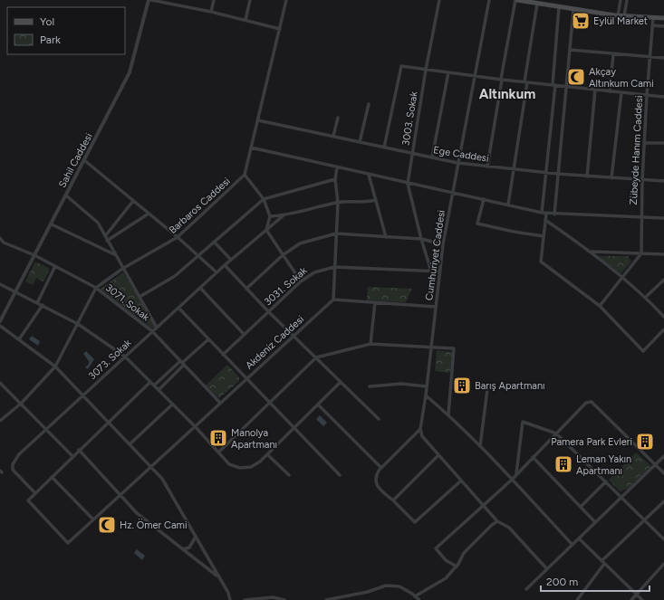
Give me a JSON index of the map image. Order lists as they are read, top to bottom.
{
  "streets": {
    "street": [
      "3003. Sokak",
      "Zübeyde Hanım Caddesi",
      "Ege Caddesi",
      "Sahil Caddesi",
      "Barbaros Caddesi",
      "Cumhuriyet Caddesi",
      "3031. Sokak",
      "3071. Sokak",
      "Akdeniz Caddesi",
      "3073. Sokak"
    ]
  },
  "crossings": [
    ["3003. Sokak", "Ege Caddesi"],
    ["3003. Sokak", "3031. Sokak"],
    ["Zübeyde Hanım Caddesi", "Ege Caddesi"],
    ["Ege Caddesi", "Cumhuriyet Caddesi"],
    ["Sahil Caddesi", "3071. Sokak"],
    ["Barbaros Caddesi", "3071. Sokak"],
    ["Cumhuriyet Caddesi", "3031. Sokak"],
    ["3071. Sokak", "Akdeniz Caddesi"],
    ["3071. Sokak", "3073. Sokak"],
    ["Akdeniz Caddesi", "3073. Sokak"]
  ],
  "districts": ["Altınkum"],
  "places": {
    "supermarket": ["Eylül Market"],
    "mosque": ["Akçay Altınkum Cami", "Hz. Ömer Cami"],
    "building": [
      "Barış Apartmanı",
      "Manolya Apartmanı",
      "Pamera Park Evleri",
      "Leman Yakın Apartmanı"
    ]
  },
  "legend": ["Yol", "Park"],
  "scale_bar": "200 m"
}
